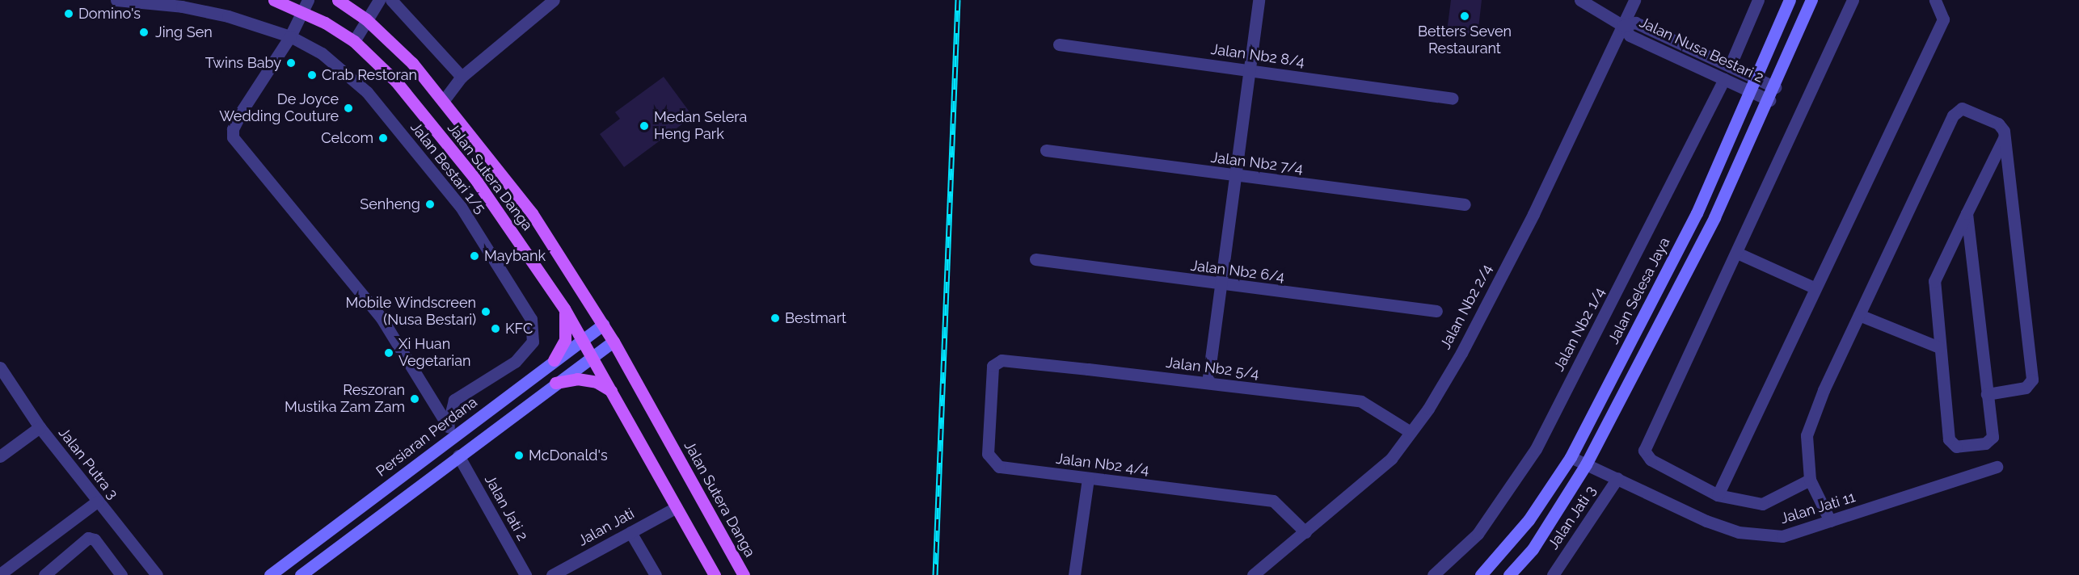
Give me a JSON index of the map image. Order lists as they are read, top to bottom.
{
  "streets": {
    "main road": ["Jalan Sutera Danga", "Jalan Selesa Jaya", "Persiaran Perdana"],
    "street": [
      "Jalan Nusa Bestari 2",
      "Jalan Nb2 8/4",
      "Jalan Nb2 7/4",
      "Jalan Bestari 1/5",
      "Jalan Nb2 6/4",
      "Jalan Nb2 2/4",
      "Jalan Nb2 1/4",
      "Jalan Nb2 5/4",
      "Jalan Putra 3",
      "Jalan Nb2 4/4",
      "Jalan Jati 2",
      "Jalan Jati 11",
      "Jalan Jati 3",
      "Jalan Jati"
    ]
  },
  "crossings": [
    ["Jalan Nusa Bestari 2", "Jalan Selesa Jaya"],
    ["Jalan Nusa Bestari 2", "Jalan Nb2 2/4"],
    ["Jalan Nusa Bestari 2", "Jalan Nb2 1/4"],
    ["Jalan Sutera Danga", "Persiaran Perdana"],
    ["Jalan Sutera Danga", "Jalan Jati"],
    ["Jalan Selesa Jaya", "Jalan Jati 11"],
    ["Jalan Nb2 2/4", "Jalan Nb2 5/4"],
    ["Jalan Nb2 2/4", "Jalan Nb2 4/4"],
    ["Jalan Nb2 5/4", "Jalan Nb2 4/4"],
    ["Jalan Jati 11", "Jalan Jati 3"]
  ],
  "places": [
    "Domino's",
    "Betters Seven Restaurant",
    "Jing Sen",
    "Twins Baby",
    "Crab Restoran",
    "De Joyce Wedding Couture",
    "Medan Selera Heng Park",
    "Celcom",
    "Senheng",
    "Maybank",
    "Mobile Windscreen (Nusa Bestari)",
    "Bestmart",
    "KFC",
    "Xi Huan Vegetarian",
    "Reszoran Mustika Zam Zam",
    "McDonald's"
  ]
}
